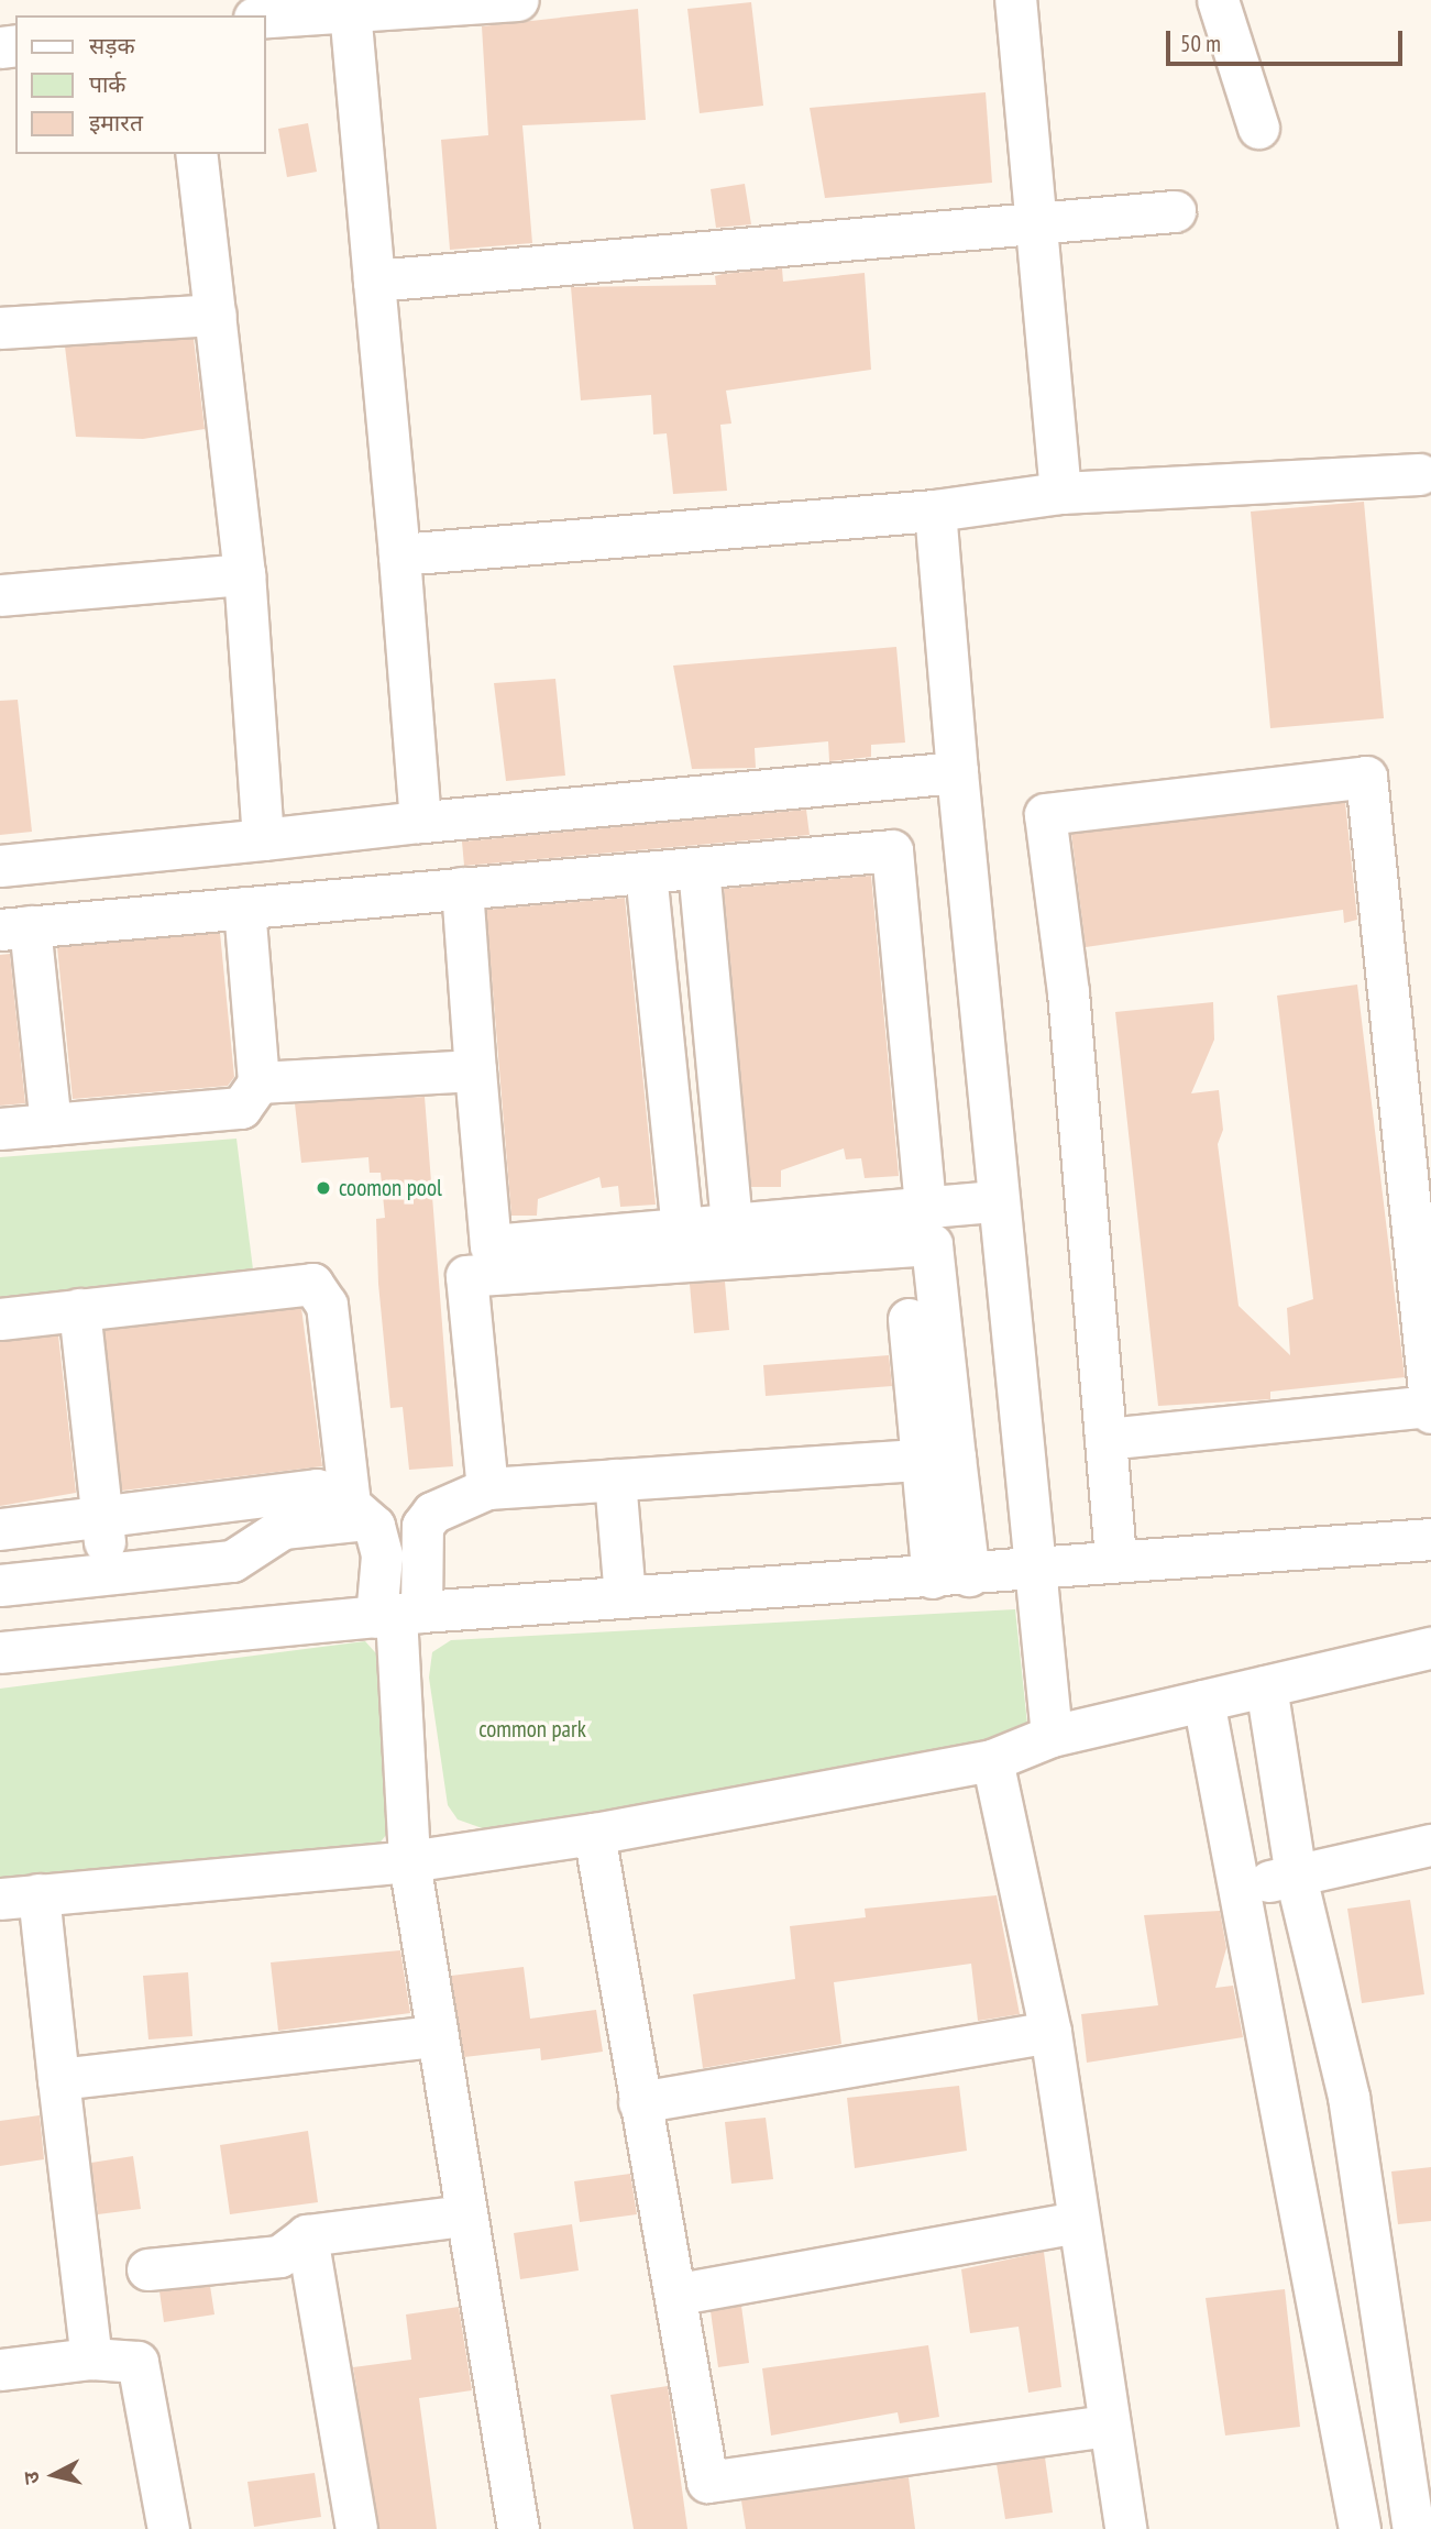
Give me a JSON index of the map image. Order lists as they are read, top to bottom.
{
  "parks": ["common park"],
  "places": ["coomon pool"],
  "legend": ["सड़क", "पार्क", "इमारत"],
  "scale_bar": "50 m",
  "north": "left"
}
